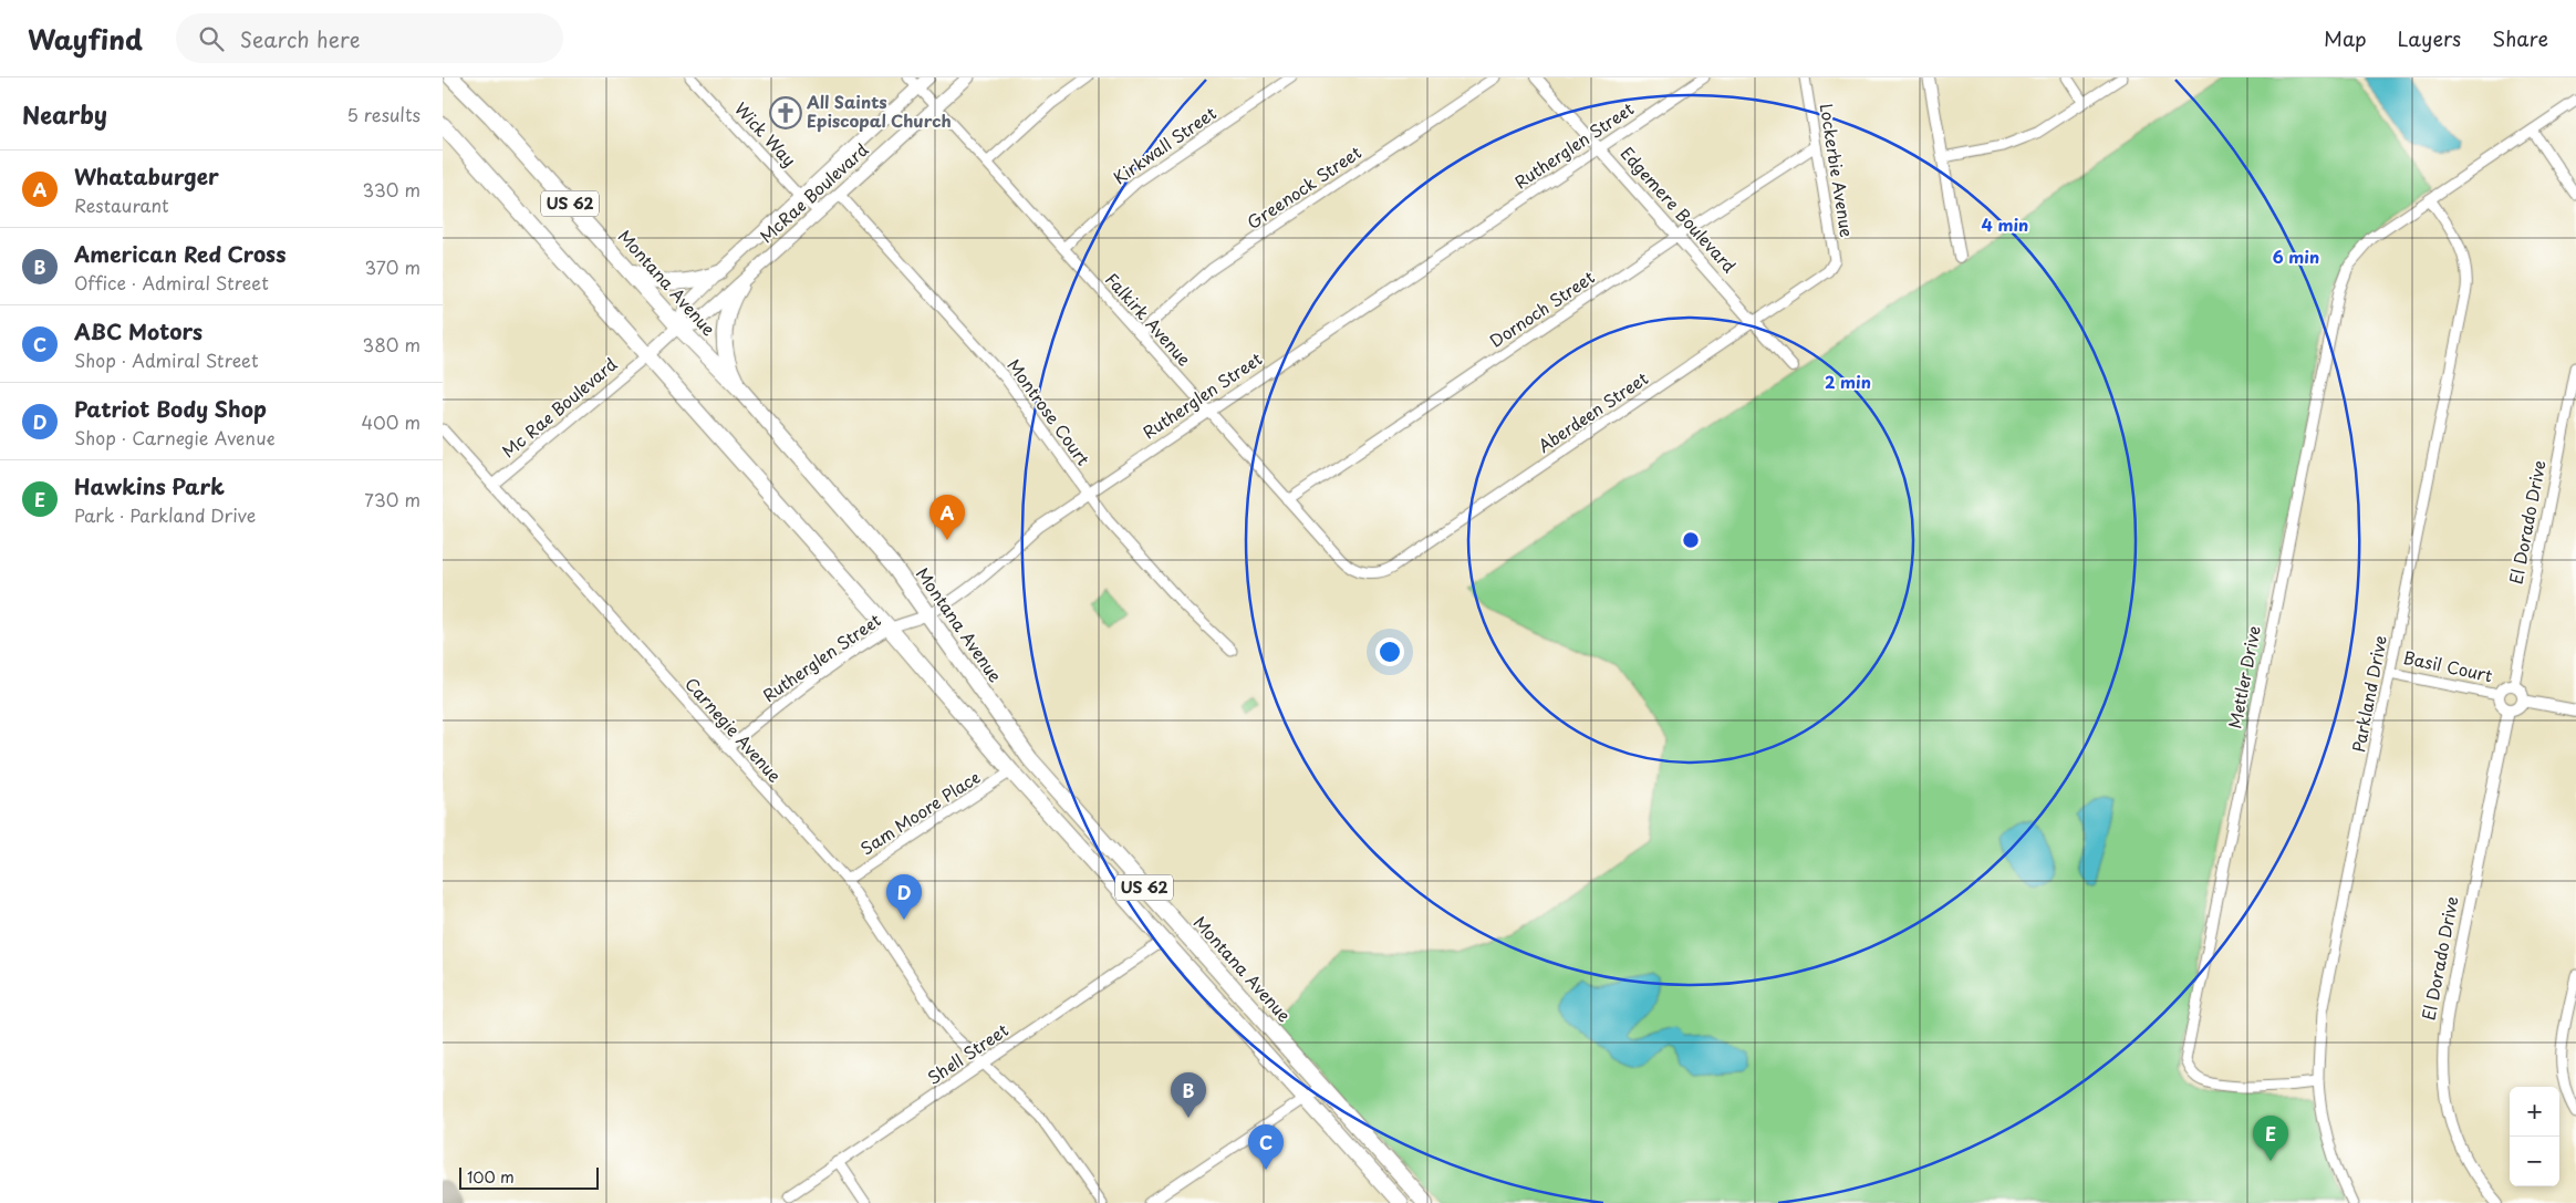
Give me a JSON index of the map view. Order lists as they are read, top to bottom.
{
  "streets": {
    "highway": ["US 62", "Montana Avenue"],
    "main road": ["McRae Boulevard"],
    "street": [
      "Wick Way",
      "Kirkwall Street",
      "Rutherglen Street",
      "Lockerbie Avenue",
      "Greenock Street",
      "Edgemere Boulevard",
      "Dornoch Street",
      "Falkirk Avenue",
      "Mc Rae Boulevard",
      "Montrose Court",
      "Aberdeen Street",
      "El Dorado Drive",
      "Basil Court",
      "Mettler Drive",
      "Parkland Drive",
      "Carnegie Avenue",
      "Sam Moore Place",
      "Shell Street"
    ]
  },
  "crossings": [
    ["Wick Way", "McRae Boulevard"],
    ["Kirkwall Street", "Falkirk Avenue"],
    ["Rutherglen Street", "US 62"],
    ["Rutherglen Street", "Edgemere Boulevard"],
    ["Rutherglen Street", "Montana Avenue"],
    ["Rutherglen Street", "Falkirk Avenue"],
    ["Rutherglen Street", "Montrose Court"],
    ["Rutherglen Street", "Carnegie Avenue"],
    ["Lockerbie Avenue", "Dornoch Street"],
    ["Lockerbie Avenue", "Aberdeen Street"],
    ["Greenock Street", "Falkirk Avenue"],
    ["McRae Boulevard", "US 62"],
    ["McRae Boulevard", "Montana Avenue"],
    ["McRae Boulevard", "Falkirk Avenue"],
    ["McRae Boulevard", "Mc Rae Boulevard"],
    ["McRae Boulevard", "Montrose Court"],
    ["US 62", "Mc Rae Boulevard"],
    ["US 62", "Sam Moore Place"],
    ["US 62", "Shell Street"],
    ["Edgemere Boulevard", "Dornoch Street"],
    ["Edgemere Boulevard", "Aberdeen Street"],
    ["Dornoch Street", "Falkirk Avenue"],
    ["Falkirk Avenue", "Aberdeen Street"],
    ["Mc Rae Boulevard", "Carnegie Avenue"],
    ["El Dorado Drive", "Basil Court"],
    ["Basil Court", "Parkland Drive"],
    ["Mettler Drive", "Parkland Drive"],
    ["Carnegie Avenue", "Sam Moore Place"],
    ["Carnegie Avenue", "Shell Street"]
  ],
  "places": {
    "church": ["All Saints Episcopal Church"]
  },
  "scale_bar": "100 m",
  "page": {
    "header": "Wayfind",
    "search": "Search here",
    "nav": ["Map", "Layers", "Share"],
    "heading": ["Nearby", "5 results"],
    "list": [
      {
        "mark": "A",
        "name": "Whataburger",
        "note": "Restaurant",
        "value": "330 m"
      },
      {
        "mark": "B",
        "name": "American Red Cross",
        "note": "Office · Admiral Street",
        "value": "370 m"
      },
      {
        "mark": "C",
        "name": "ABC Motors",
        "note": "Shop · Admiral Street",
        "value": "380 m"
      },
      {
        "mark": "D",
        "name": "Patriot Body Shop",
        "note": "Shop · Carnegie Avenue",
        "value": "400 m"
      },
      {
        "mark": "E",
        "name": "Hawkins Park",
        "note": "Park · Parkland Drive",
        "value": "730 m"
      }
    ],
    "pins": [
      "A",
      "D",
      "B",
      "E",
      "C"
    ],
    "map_buttons": ["+", "−"],
    "scale": "100 m"
  },
  "rings": ["4 min", "6 min", "2 min"]
}
